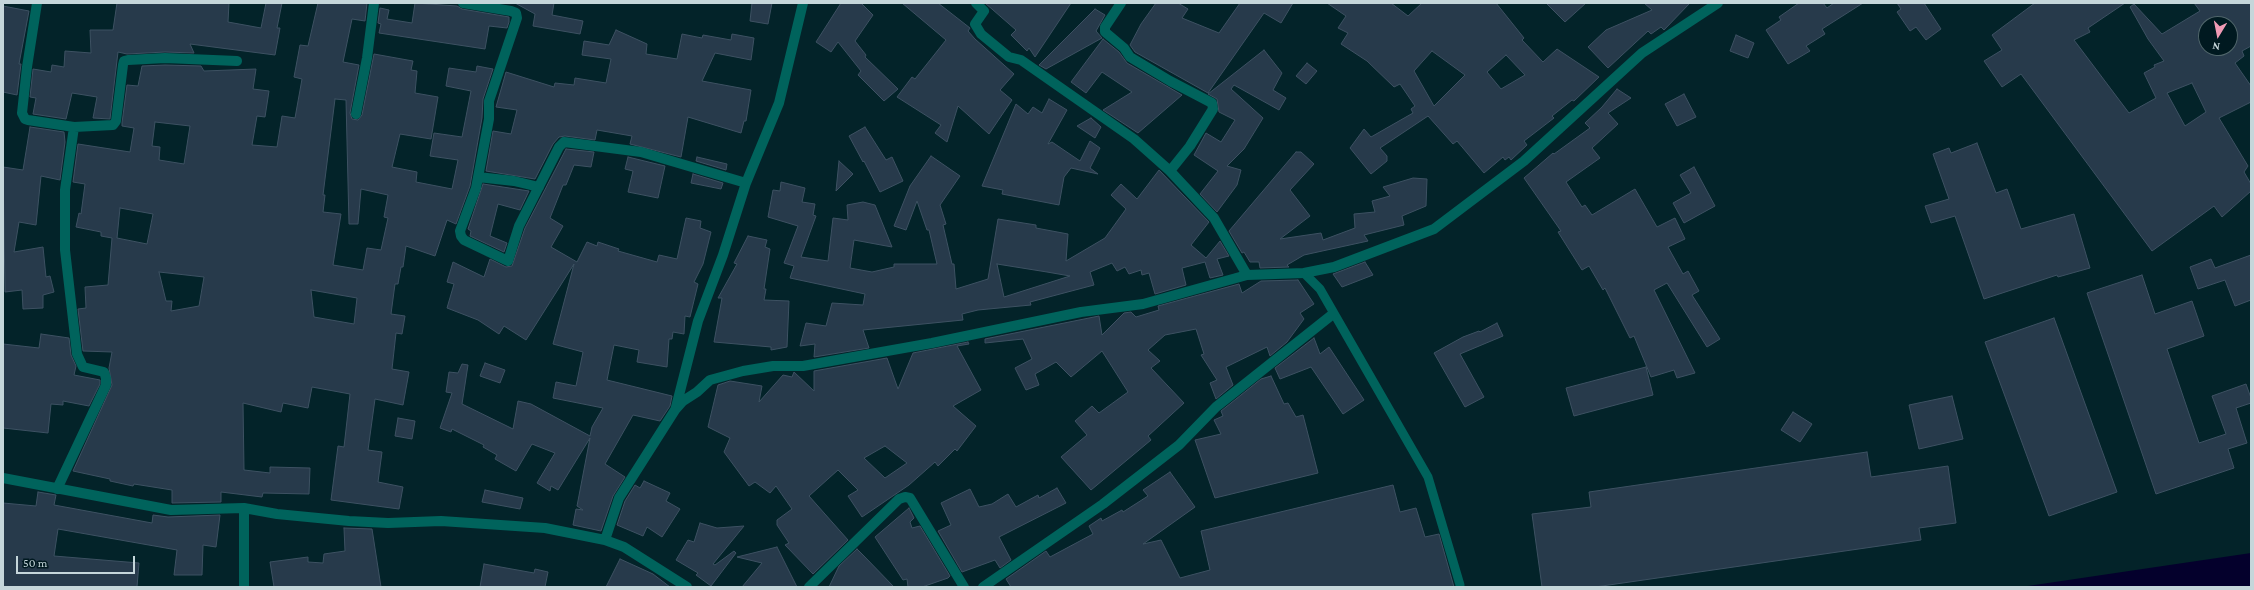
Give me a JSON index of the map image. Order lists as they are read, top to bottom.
{
  "scale_bar": "50 m",
  "north": "bottom"
}
